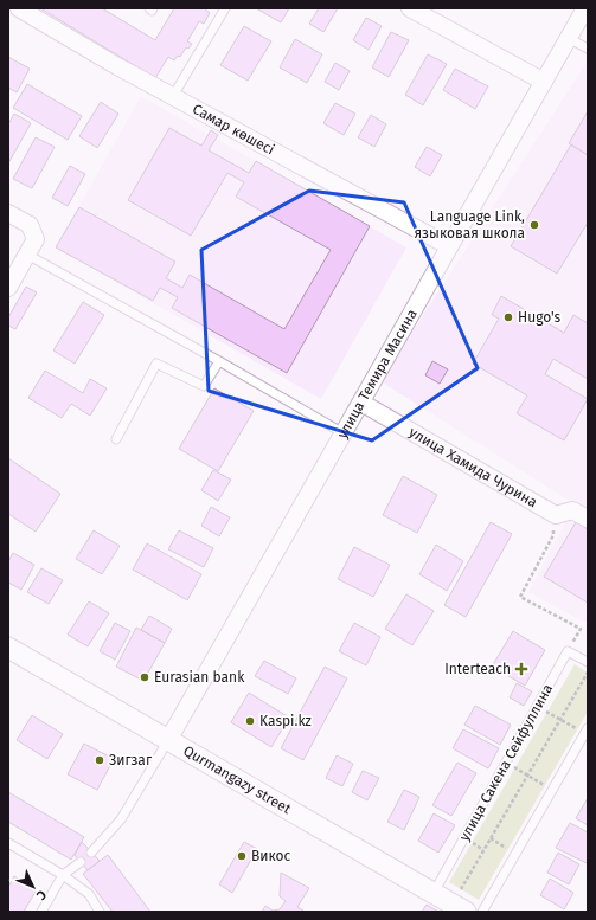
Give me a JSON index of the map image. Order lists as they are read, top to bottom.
{
  "streets": {
    "street": [
      "Самар көшесі",
      "улица Темира Масина",
      "улица Хамида Чурина",
      "Qurmangazy street"
    ],
    "lane": ["улица Сакена Сейфуллина"]
  },
  "crossings": [
    ["Самар көшесі", "улица Темира Масина"],
    ["улица Темира Масина", "улица Хамида Чурина"],
    ["улица Темира Масина", "Qurmangazy street"],
    ["улица Сакена Сейфуллина", "Qurmangazy street"]
  ],
  "places": {
    "other": [
      "Language Link, языковая школа",
      "Hugo's",
      "Eurasian bank",
      "Kaspi.kz",
      "Зигзаг",
      "Викос"
    ],
    "health": ["Interteach"]
  },
  "north": "bottom right"
}
